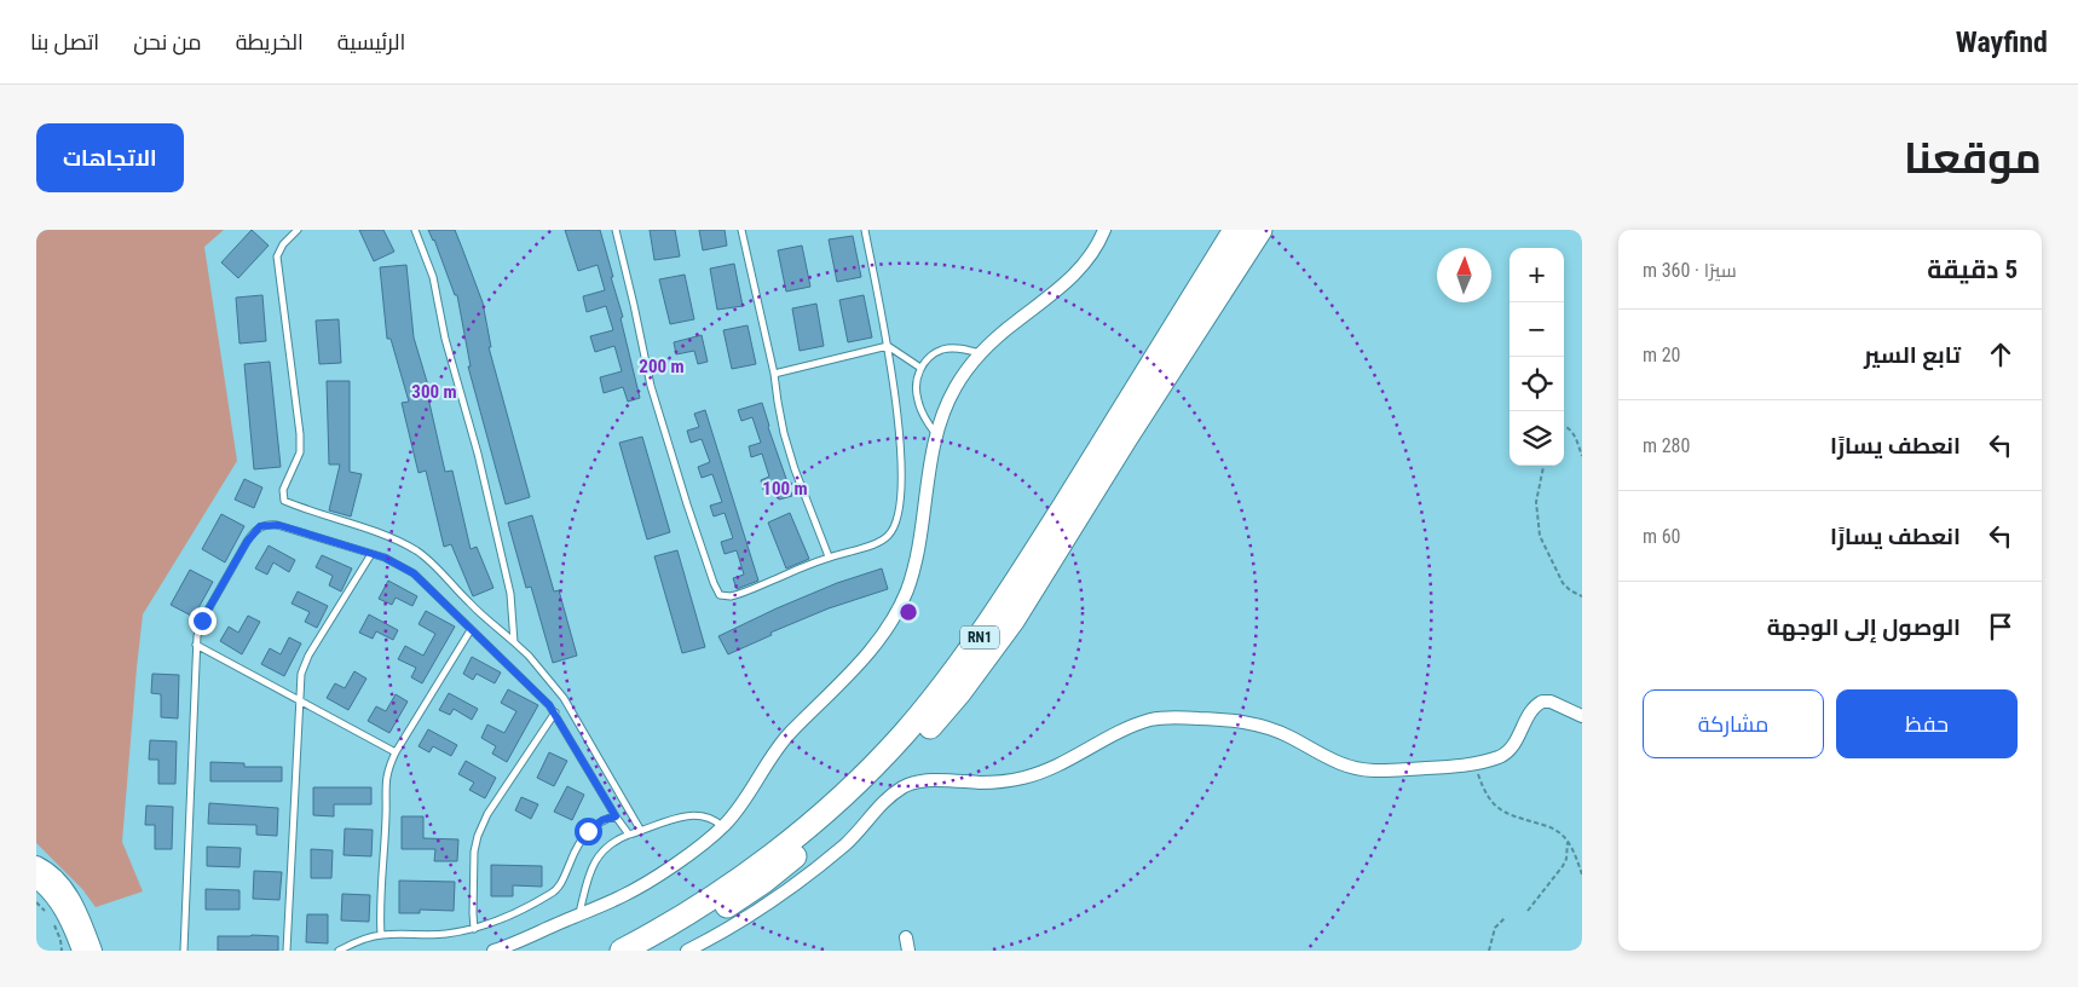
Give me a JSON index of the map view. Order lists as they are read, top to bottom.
{
  "streets": {
    "highway": ["RN1"]
  },
  "north": "top",
  "page": {
    "header": "Wayfind",
    "nav": [
      "الرئيسية",
      "الخريطة",
      "من نحن",
      "اتصل بنا"
    ],
    "title": "موقعنا",
    "buttons": [
      "الاتجاهات",
      ["حفظ", "مشاركة"]
    ],
    "heading": ["5 دقيقة", "سيرًا · 360 m"],
    "map_buttons": ["+", "−"],
    "list": [
      ["تابع السير", "20 m"],
      ["انعطف يسارًا", "280 m"],
      ["انعطف يسارًا", "60 m"],
      "الوصول إلى الوجهة"
    ]
  },
  "rings": ["200 m", "300 m", "100 m"]
}
